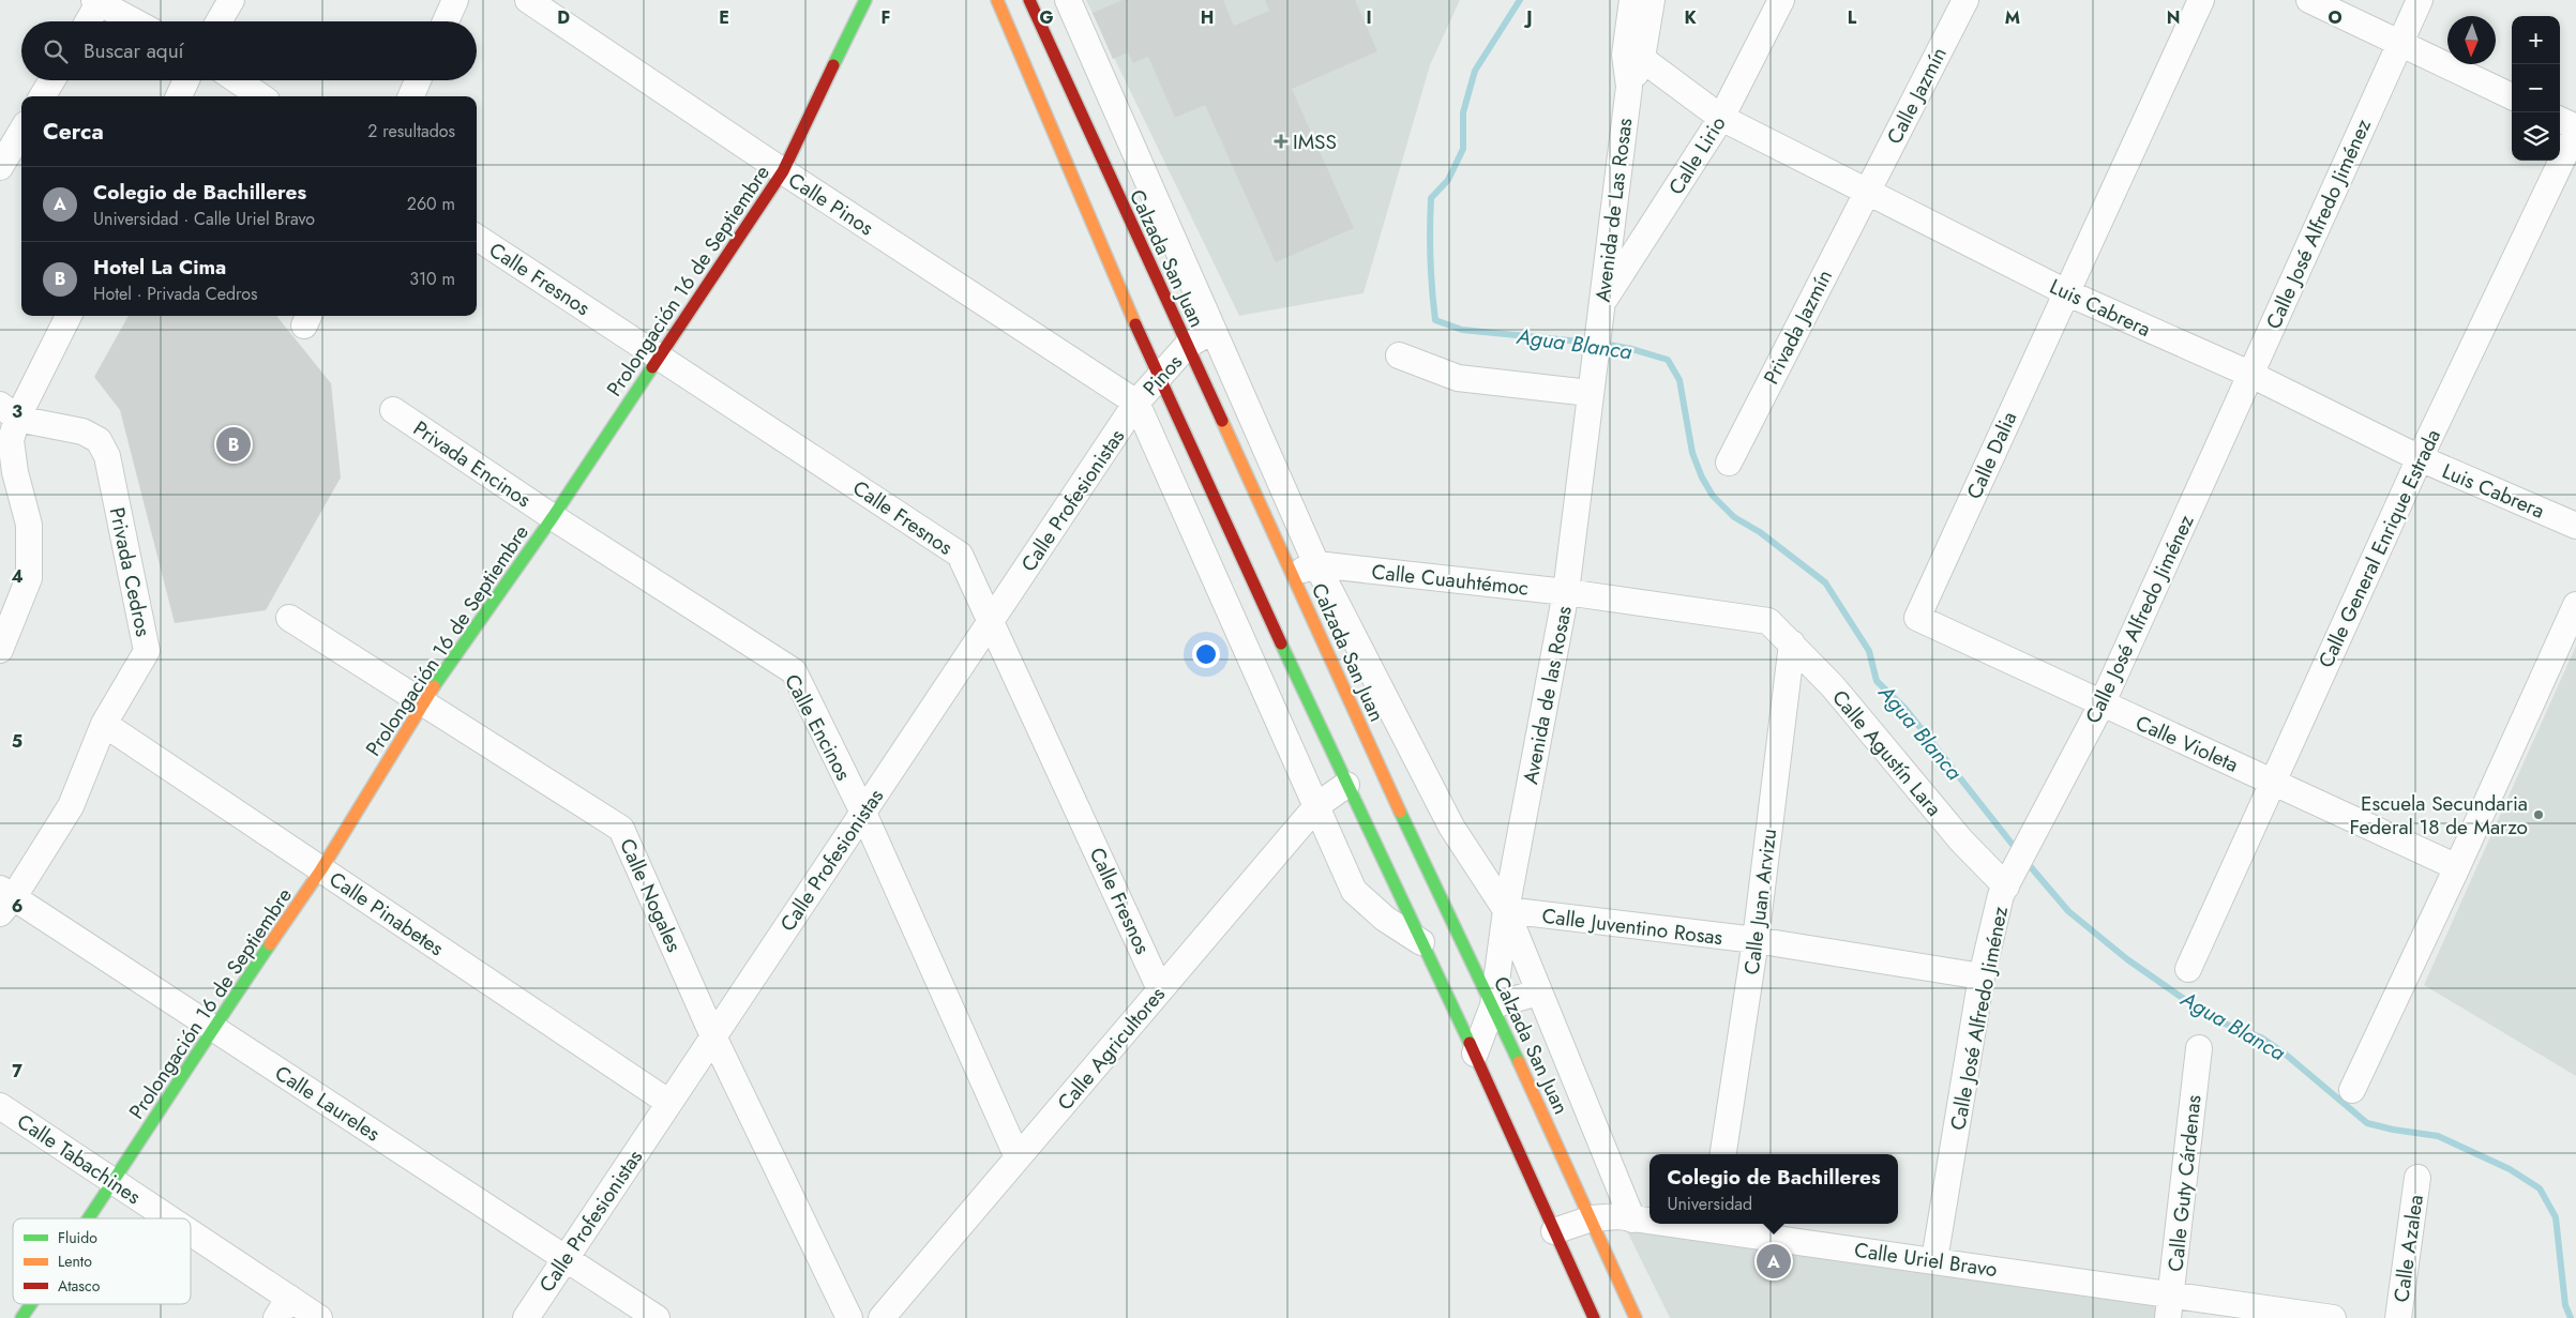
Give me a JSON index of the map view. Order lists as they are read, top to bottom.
{
  "streets": {
    "main road": ["Calzada San Juan", "Prolongación 16 de Septiembre"],
    "street": [
      "Calle Jazmín",
      "Calle Lirio",
      "Calle Pinos",
      "Avenida de Las Rosas",
      "Calle José Alfredo Jiménez",
      "Calle Fresnos",
      "Luis Cabrera",
      "Privada Jazmín",
      "Pinos",
      "Calle Dalia",
      "Privada Encinos",
      "Calle Profesionistas",
      "Calle General Enrique Estrada",
      "Privada Cedros",
      "Calle Cuauhtémoc",
      "Avenida de las Rosas",
      "Calle Encinos",
      "Calle Violeta",
      "Calle Agustín Lara",
      "Calle Nogales",
      "Calle Juan Arvizu",
      "Calle Pinabetes",
      "Calle Juventino Rosas",
      "Calle Agricultores",
      "Calle Laureles",
      "Calle Tabachines",
      "Calle Guty Cárdenas",
      "Calle Azalea",
      "Calle Uriel Bravo"
    ]
  },
  "crossings": [
    ["Calle Jazmín", "Luis Cabrera"],
    ["Calle Jazmín", "Privada Jazmín"],
    ["Calle Lirio", "Avenida de Las Rosas"],
    ["Calle Lirio", "Luis Cabrera"],
    ["Calle Pinos", "Prolongación 16 de Septiembre"],
    ["Calle Pinos", "Pinos"],
    ["Calle Pinos", "Calle Profesionistas"],
    ["Avenida de Las Rosas", "Luis Cabrera"],
    ["Avenida de Las Rosas", "Avenida de las Rosas"],
    ["Calle José Alfredo Jiménez", "Luis Cabrera"],
    ["Calle José Alfredo Jiménez", "Calle Violeta"],
    ["Calle José Alfredo Jiménez", "Calle Agustín Lara"],
    ["Calle José Alfredo Jiménez", "Calle Juventino Rosas"],
    ["Calle José Alfredo Jiménez", "Calle Uriel Bravo"],
    ["Calzada San Juan", "Pinos"],
    ["Calzada San Juan", "Calle Cuauhtémoc"],
    ["Calzada San Juan", "Avenida de las Rosas"],
    ["Calzada San Juan", "Calle Uriel Bravo"],
    ["Calle Fresnos", "Prolongación 16 de Septiembre"],
    ["Calle Fresnos", "Calle Profesionistas"],
    ["Calle Fresnos", "Calle Agricultores"],
    ["Prolongación 16 de Septiembre", "Privada Encinos"],
    ["Prolongación 16 de Septiembre", "Calle Encinos"],
    ["Prolongación 16 de Septiembre", "Calle Nogales"],
    ["Prolongación 16 de Septiembre", "Calle Pinabetes"],
    ["Prolongación 16 de Septiembre", "Calle Laureles"],
    ["Prolongación 16 de Septiembre", "Calle Tabachines"],
    ["Luis Cabrera", "Privada Jazmín"],
    ["Luis Cabrera", "Calle Dalia"],
    ["Luis Cabrera", "Calle General Enrique Estrada"],
    ["Pinos", "Calle Profesionistas"],
    ["Calle Dalia", "Calle Violeta"],
    ["Privada Encinos", "Calle Encinos"],
    ["Calle Profesionistas", "Calle Encinos"],
    ["Calle Profesionistas", "Calle Nogales"],
    ["Calle Profesionistas", "Calle Pinabetes"],
    ["Calle Profesionistas", "Calle Laureles"],
    ["Calle General Enrique Estrada", "Calle Violeta"],
    ["Privada Cedros", "Calle Pinabetes"],
    ["Privada Cedros", "Calle Laureles"],
    ["Calle Cuauhtémoc", "Avenida de las Rosas"],
    ["Calle Cuauhtémoc", "Calle Agustín Lara"],
    ["Avenida de las Rosas", "Calle Juventino Rosas"],
    ["Calle Encinos", "Calle Agricultores"],
    ["Calle Agustín Lara", "Calle Juan Arvizu"],
    ["Calle Juan Arvizu", "Calle Juventino Rosas"],
    ["Calle Guty Cárdenas", "Calle Uriel Bravo"]
  ],
  "water": ["Agua Blanca"],
  "places": {
    "health": ["IMSS"],
    "other": ["Escuela Secundaria Federal 18 de Marzo"]
  },
  "legend": ["Fluido", "Lento", "Atasco"],
  "north": "bottom",
  "page": {
    "map_buttons": ["+", "−"],
    "search": "Buscar aquí",
    "heading": ["Cerca", "2 resultados"],
    "list": [
      {
        "mark": "A",
        "name": "Colegio de Bachilleres",
        "note": "Universidad · Calle Uriel Bravo",
        "value": "260 m"
      },
      {
        "mark": "B",
        "name": "Hotel La Cima",
        "note": "Hotel · Privada Cedros",
        "value": "310 m"
      }
    ],
    "pins": ["B", "A"],
    "popup": ["Colegio de Bachilleres", "Universidad"]
  },
  "grid": {
    "columns": [
      "D",
      "E",
      "F",
      "G",
      "H",
      "I",
      "J",
      "K",
      "L",
      "M",
      "N",
      "O"
    ],
    "rows": [
      "3",
      "4",
      "5",
      "6",
      "7"
    ]
  }
}
